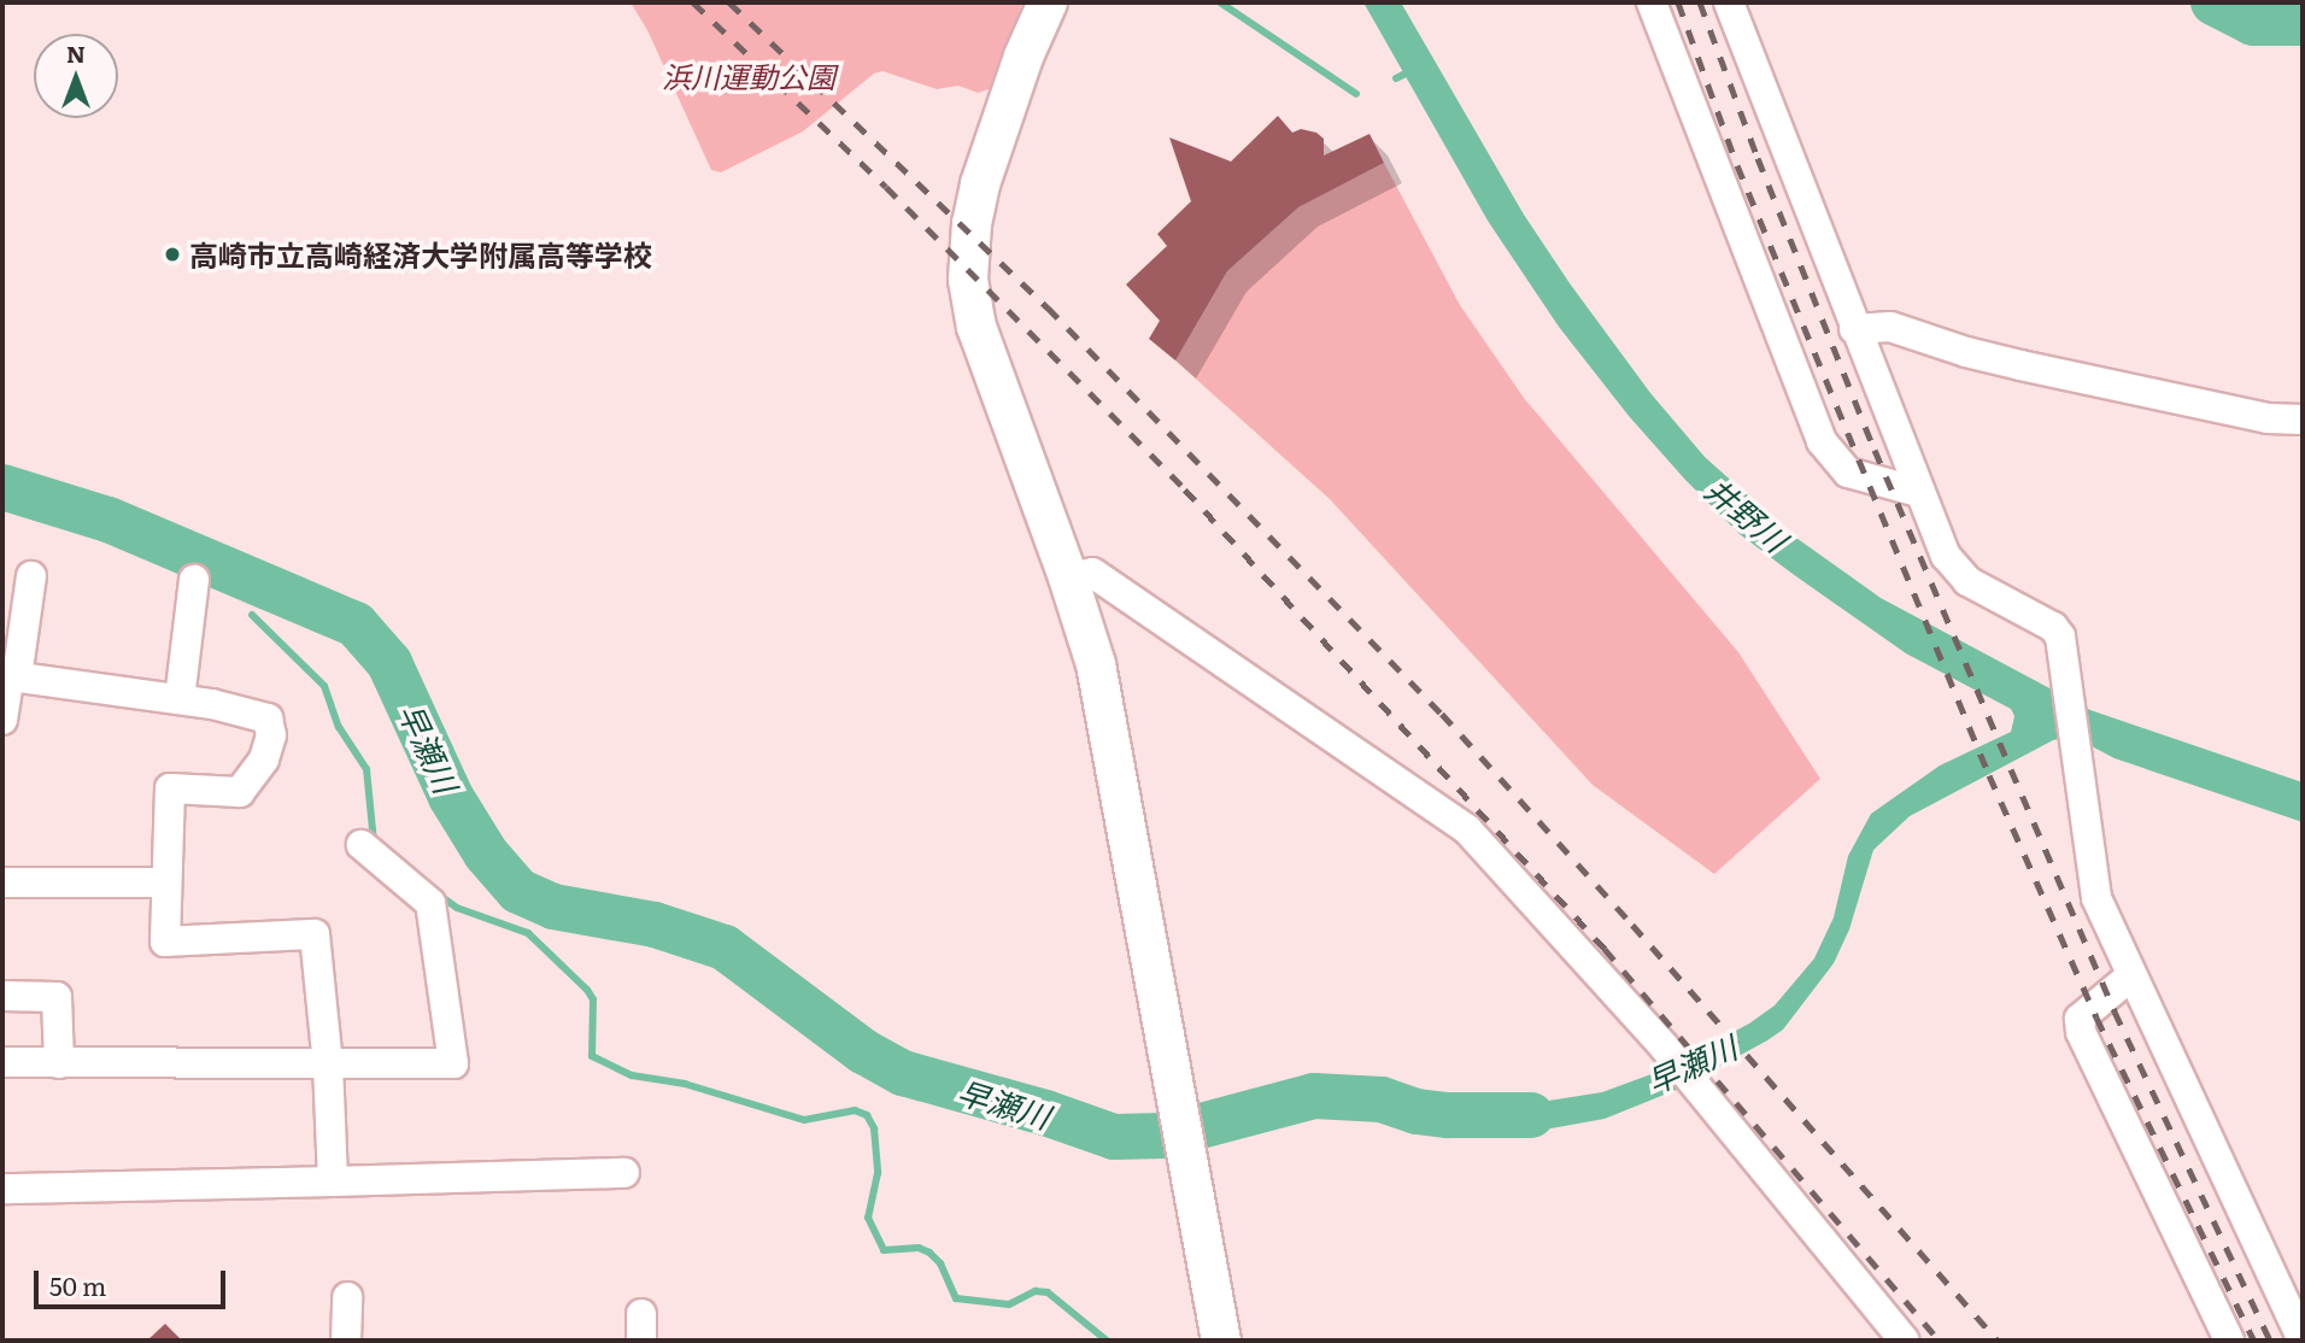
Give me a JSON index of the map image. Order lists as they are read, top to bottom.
{
  "water": ["井野川", "早瀬川"],
  "parks": ["浜川運動公園"],
  "places": ["高崎市立高崎経済大学附属高等学校"],
  "scale_bar": "50 m",
  "north": "top"
}
